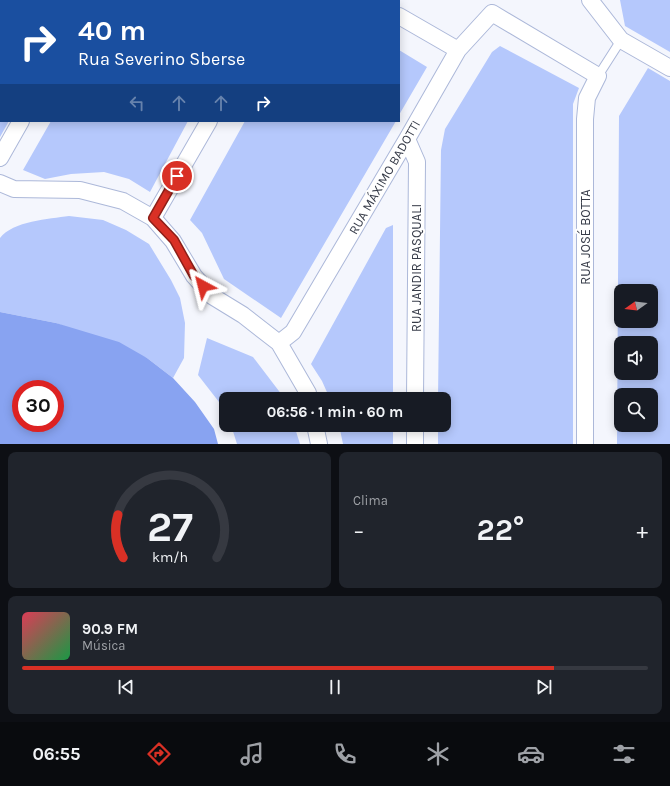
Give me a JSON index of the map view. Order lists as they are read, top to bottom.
{
  "streets": {
    "street": ["RUA MÁXIMO BADOTTI", "RUA JOSÉ BOTTA", "RUA JANDIR PASQUALI"]
  },
  "crossings": [
    ["RUA MÁXIMO BADOTTI", "RUA JOSÉ BOTTA"],
    ["RUA MÁXIMO BADOTTI", "RUA JANDIR PASQUALI"]
  ],
  "north": "left",
  "page": {
    "turn": ["40 m", "Rua Severino Sberse"],
    "limit": "30",
    "trip": "06:56 · 1 min · 60 m",
    "tile": "Clima",
    "heat": ["−", "22°", "+"],
    "song": ["90.9 FM", "Música"],
    "tabs": "06:55",
    "gauge": ["27", "km/h"]
  }
}
